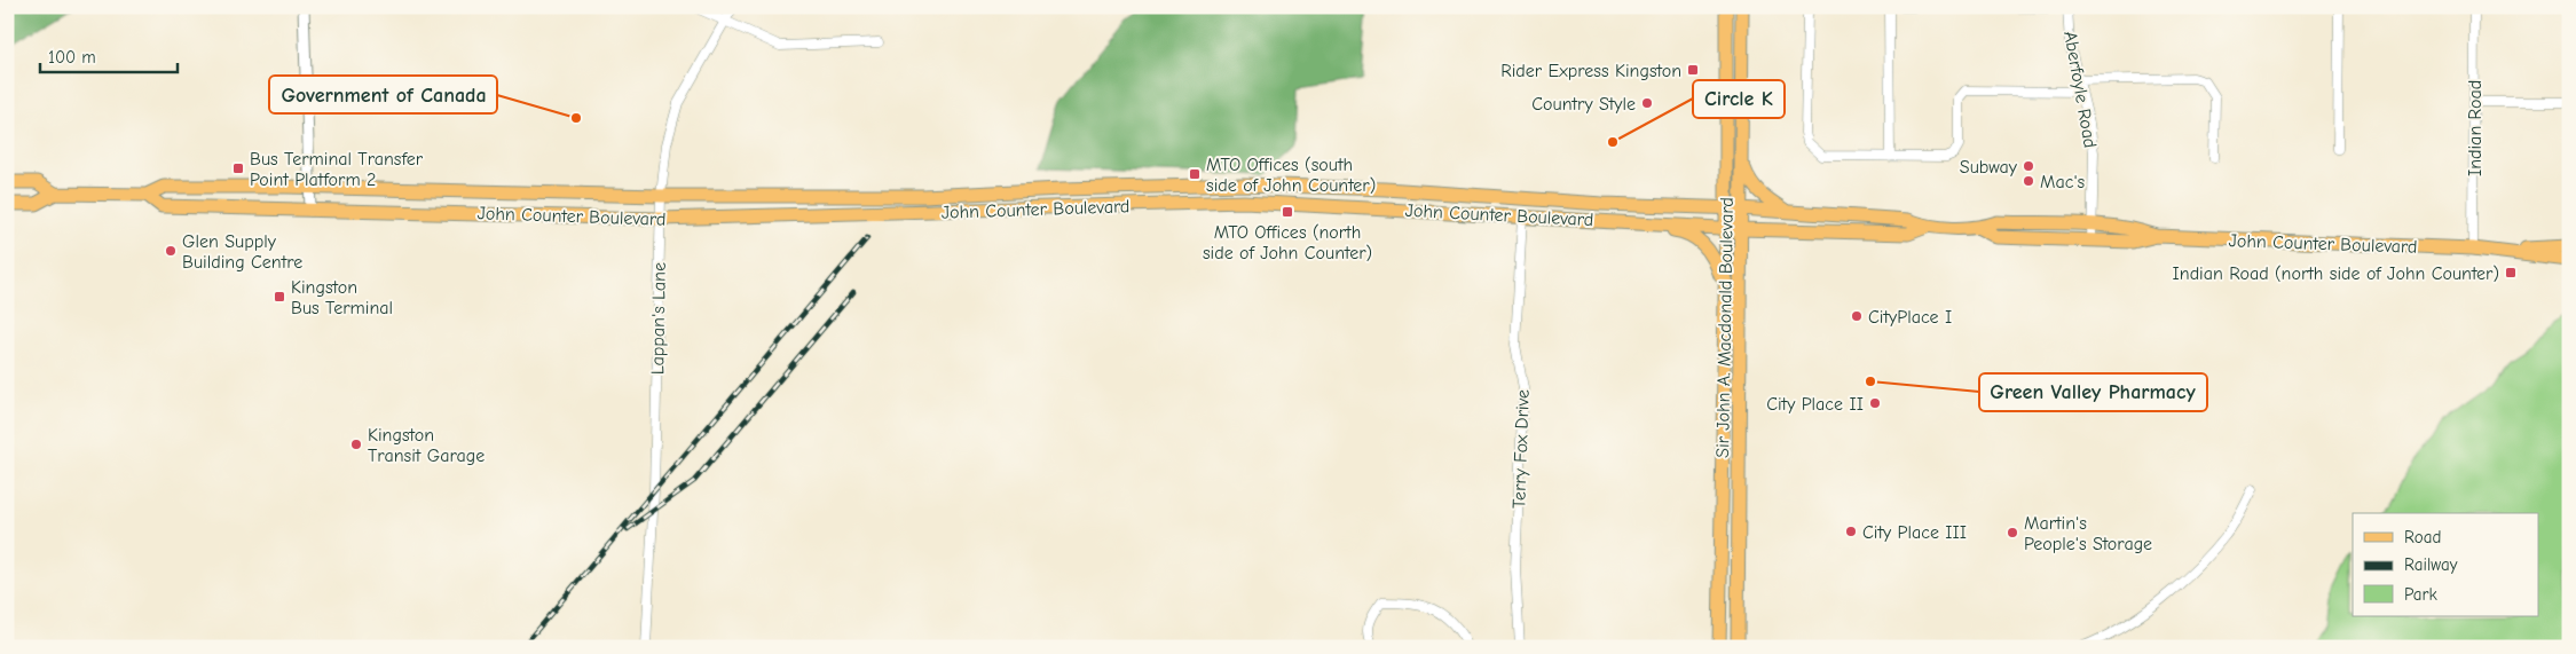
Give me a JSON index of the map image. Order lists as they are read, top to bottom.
{
  "streets": {
    "main road": ["John Counter Boulevard", "Sir John A. Macdonald Boulevard"],
    "street": [
      "Aberfoyle Road",
      "Indian Road",
      "Lappan's Lane",
      "Terry Fox Drive"
    ]
  },
  "crossings": [
    ["Aberfoyle Road", "John Counter Boulevard"],
    ["Indian Road", "John Counter Boulevard"],
    ["John Counter Boulevard", "Lappan's Lane"],
    ["John Counter Boulevard", "Sir John A. Macdonald Boulevard"],
    ["John Counter Boulevard", "Terry Fox Drive"]
  ],
  "places": {
    "transit": [
      "Rider Express Kingston",
      "Bus Terminal Transfer Point Platform 2",
      "MTO Offices (south side of John Counter)",
      "MTO Offices (north side of John Counter)",
      "Indian Road (north side of John Counter)",
      "Kingston Bus Terminal"
    ],
    "other": [
      "Country Style",
      "Government of Canada",
      "Circle K",
      "Subway",
      "Mac's",
      "Glen Supply Building Centre",
      "CityPlace I",
      "Green Valley Pharmacy",
      "City Place II",
      "Kingston Transit Garage",
      "City Place III",
      "Martin's People's Storage"
    ]
  },
  "legend": ["Road", "Railway", "Park"],
  "scale_bar": "100 m"
}
